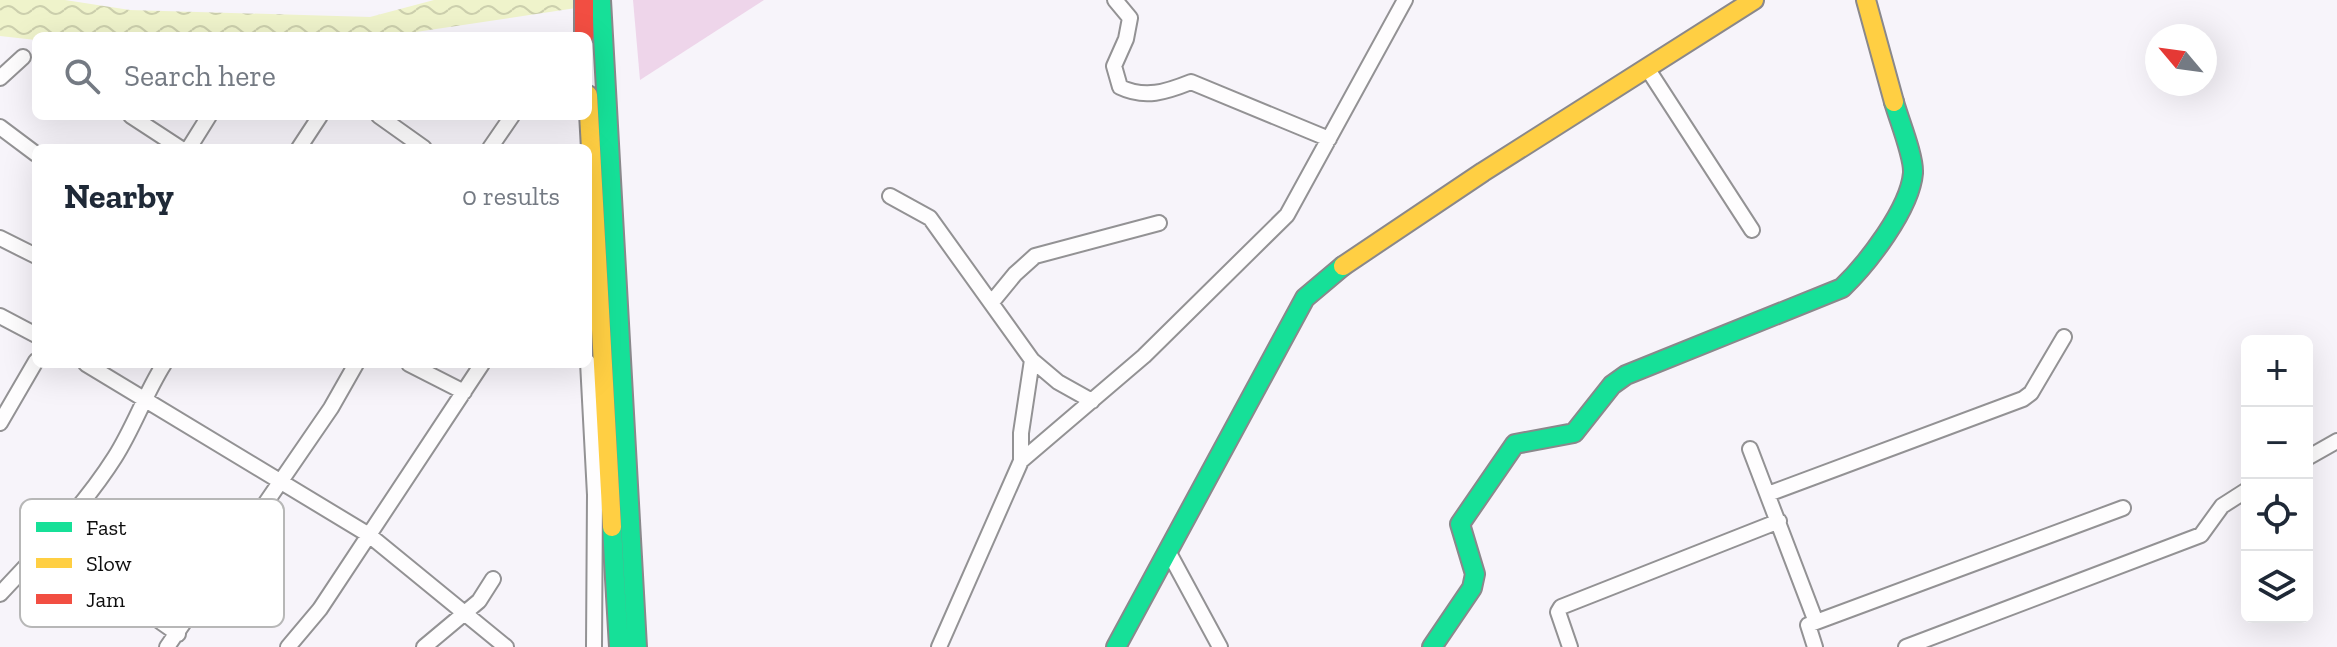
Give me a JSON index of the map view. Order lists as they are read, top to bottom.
{
  "legend": ["Fast", "Slow", "Jam"],
  "north": "top left",
  "page": {
    "search": "Search here",
    "heading": ["Nearby", "0 results"],
    "map_buttons": ["+", "−"]
  }
}
